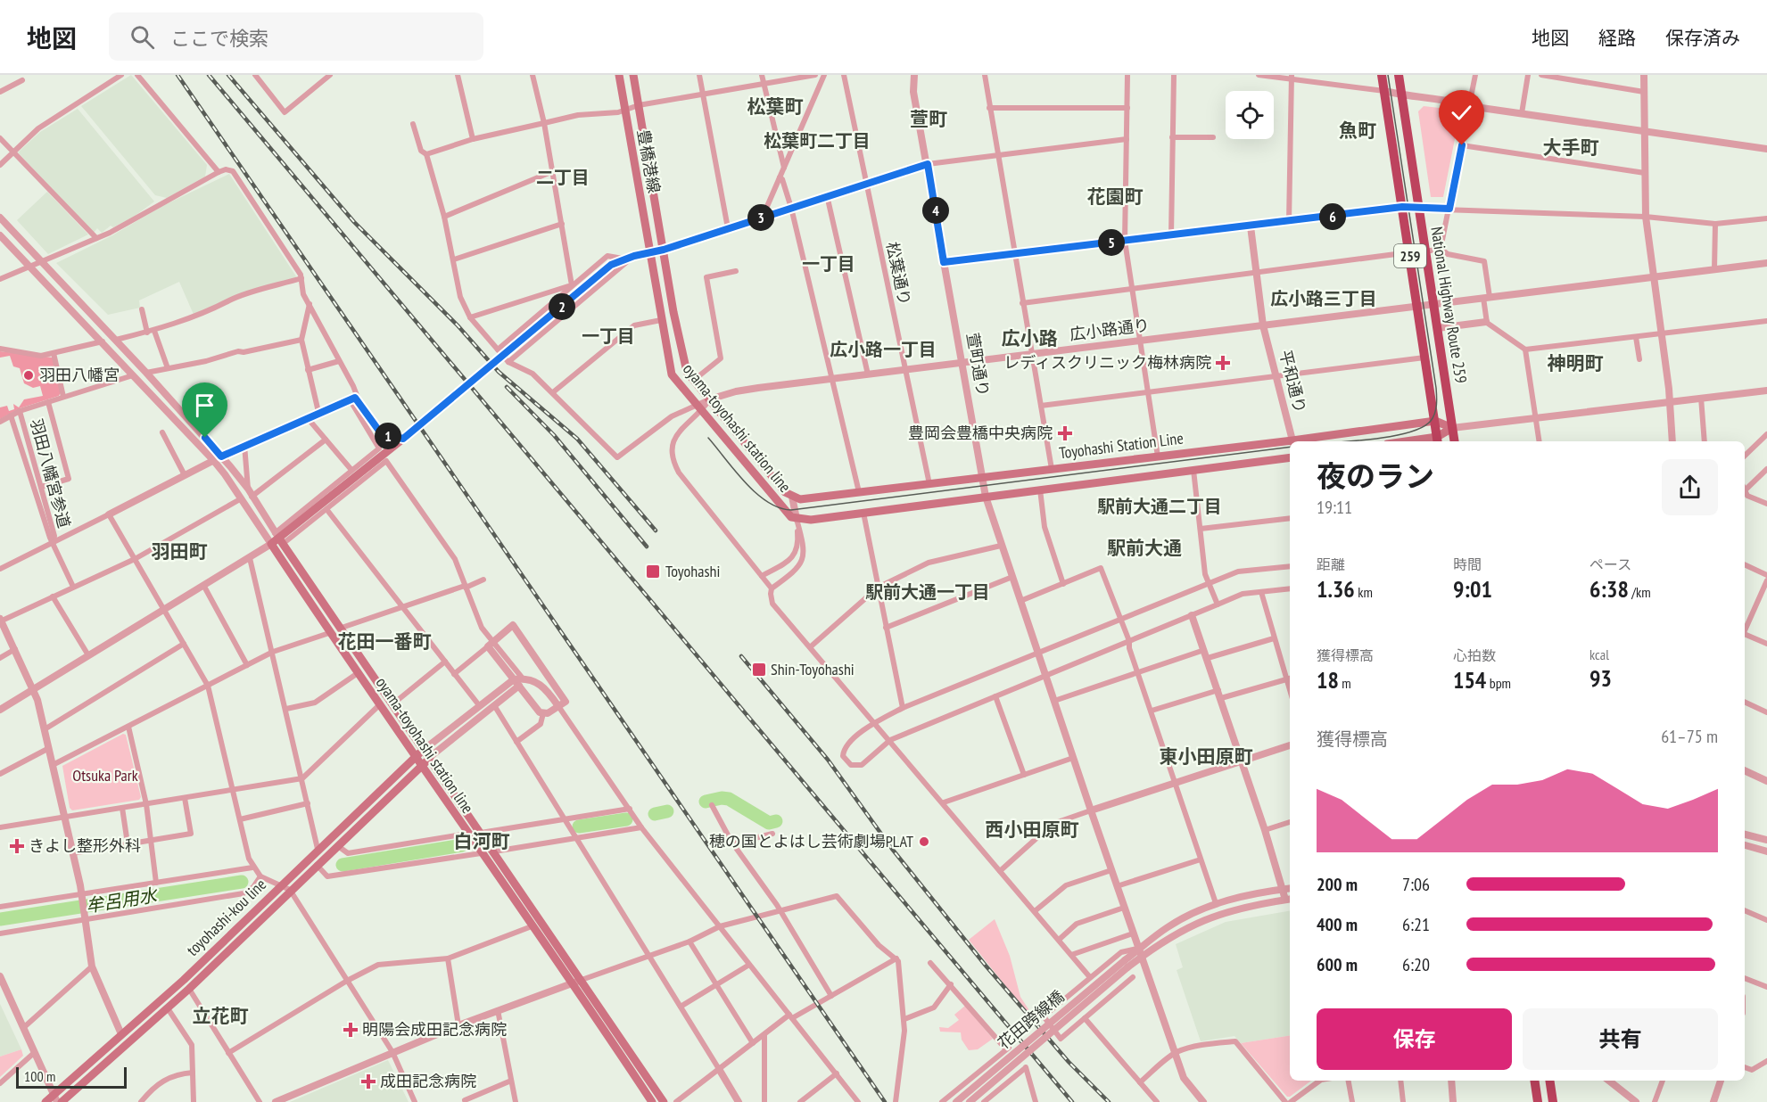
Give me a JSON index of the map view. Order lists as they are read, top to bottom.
{
  "streets": {
    "highway": ["259", "National Highway Route 259"],
    "main road": [
      "豊橋港線",
      "oyama-toyohashi station line",
      "Toyohashi Station Line",
      "toyohashi-kou line"
    ],
    "street": [
      "松葉通り",
      "広小路通り",
      "萱町通り",
      "平和通り",
      "羽田八幡宮参道",
      "花田跨線橋"
    ]
  },
  "crossings": [
    ["豊橋港線", "oyama-toyohashi station line"],
    ["松葉通り", "広小路通り"],
    ["松葉通り", "Toyohashi Station Line"],
    ["National Highway Route 259", "広小路通り"],
    ["National Highway Route 259", "Toyohashi Station Line"],
    ["広小路通り", "萱町通り"],
    ["広小路通り", "平和通り"],
    ["広小路通り", "oyama-toyohashi station line"],
    ["萱町通り", "Toyohashi Station Line"],
    ["oyama-toyohashi station line", "Toyohashi Station Line"],
    ["oyama-toyohashi station line", "toyohashi-kou line"]
  ],
  "districts": [
    "松葉町",
    "萱町",
    "魚町",
    "松葉町二丁目",
    "大手町",
    "二丁目",
    "花園町",
    "一丁目",
    "広小路三丁目",
    "一丁目",
    "広小路",
    "広小路一丁目",
    "神明町",
    "駅前大通二丁目",
    "駅前大通",
    "羽田町",
    "駅前大通一丁目",
    "花田一番町",
    "東小田原町",
    "西小田原町",
    "白河町",
    "立花町"
  ],
  "water": ["牟呂用水"],
  "parks": ["Otsuka Park"],
  "places": {
    "health": [
      "レディスクリニック梅林病院",
      "豊岡会豊橋中央病院",
      "きよし整形外科",
      "明陽会成田記念病院",
      "成田記念病院"
    ],
    "other": ["羽田八幡宮", "穂の国とよはし芸術劇場PLAT"],
    "transit": ["Toyohashi", "Shin-Toyohashi"]
  },
  "scale_bar": "100 m",
  "page": {
    "header": "地図",
    "search": "ここで検索",
    "nav": ["地図", "経路", "保存済み"],
    "pins": [
      "4",
      "6",
      "3",
      "5",
      "2",
      "1"
    ],
    "heading": ["夜のラン", "19:11"],
    "stats": [
      ["距離", "1.36 km"],
      ["時間", "9:01"],
      ["ペース", "6:38 /km"],
      ["獲得標高", "18 m"],
      ["心拍数", "154 bpm"],
      ["kcal", "93"]
    ],
    "chart": ["獲得標高", "61–75 m"],
    "list": [
      {
        "name": "200 m",
        "note": "7:06"
      },
      {
        "name": "400 m",
        "note": "6:21"
      },
      {
        "name": "600 m",
        "note": "6:20"
      }
    ],
    "buttons": ["保存", "共有"],
    "scale": "100 m"
  }
}
